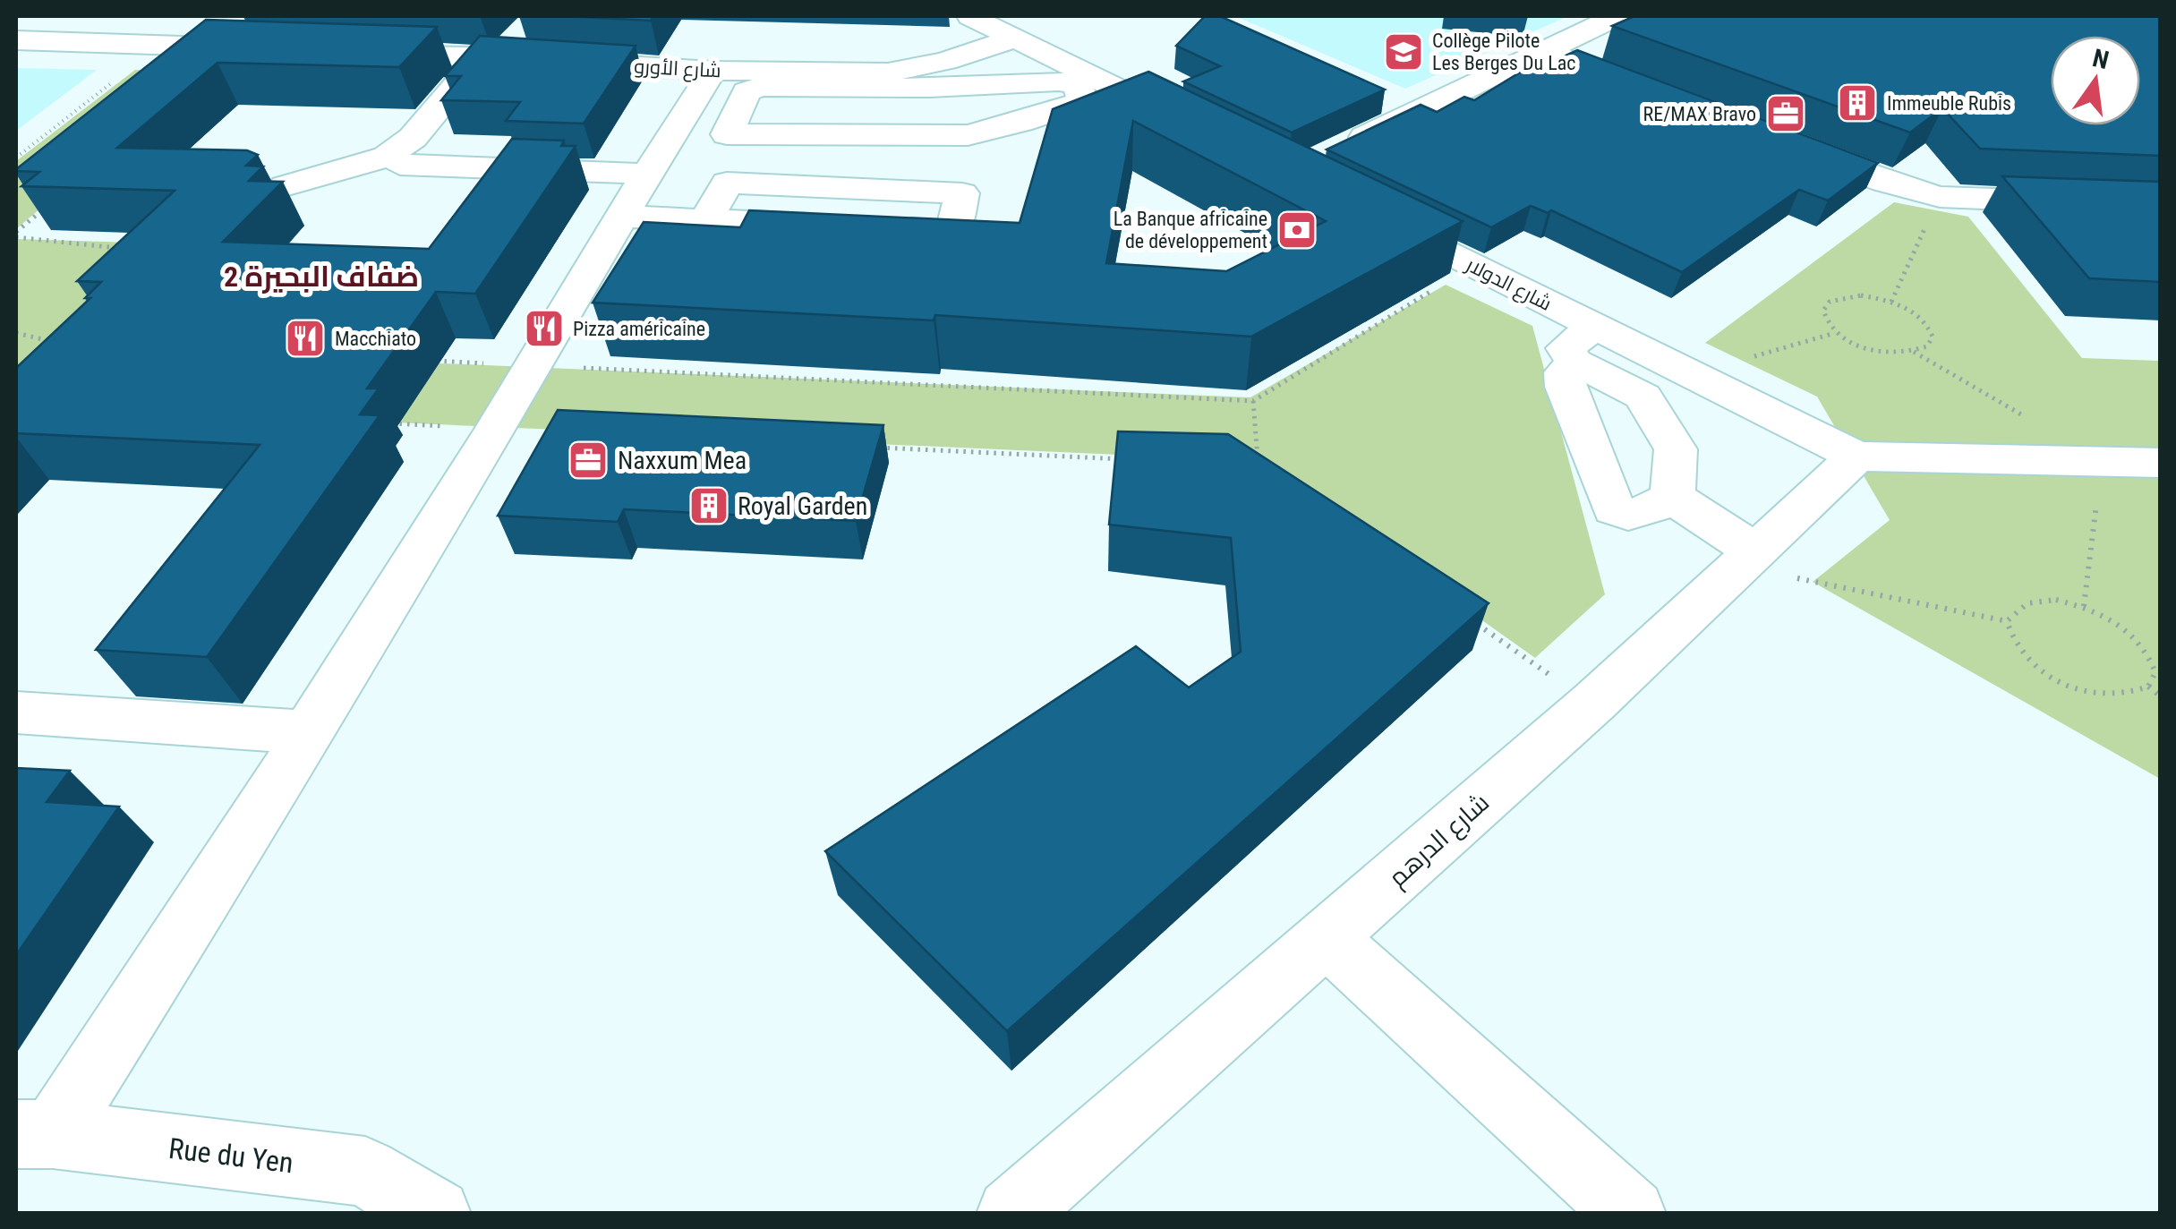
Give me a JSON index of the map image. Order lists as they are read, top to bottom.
{
  "streets": {
    "street": [
      "شارع الأورو",
      "شارع الدولار",
      "شارع الدرهم",
      "Rue du Yen"
    ]
  },
  "crossings": [
    ["شارع الدولار", "شارع الدرهم"]
  ],
  "districts": ["ضفاف البحيرة 2"],
  "places": {
    "school or university": ["Collège Pilote Les Berges Du Lac"],
    "building": ["Immeuble Rubis", "Royal Garden"],
    "office": ["RE/MAX Bravo", "Naxxum Mea"],
    "bank": ["La Banque africaine de développement"],
    "restaurant": ["Pizza américaine", "Macchiato"]
  },
  "north": "top"
}
